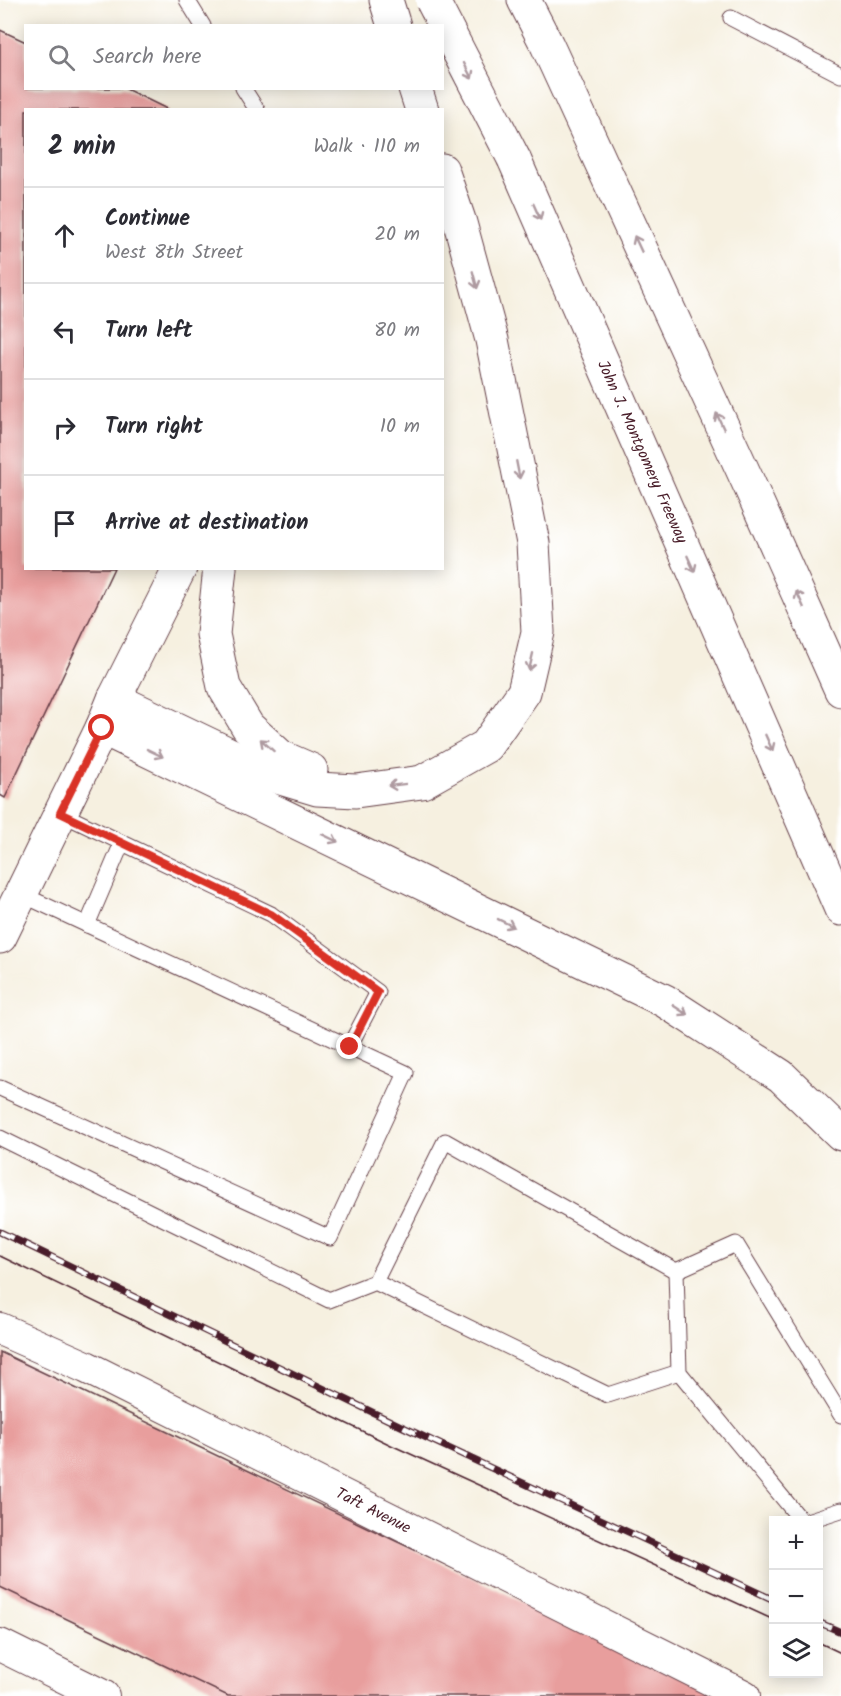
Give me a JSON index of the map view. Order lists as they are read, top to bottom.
{
  "streets": {
    "main road": ["John J. Montgomery Freeway"],
    "street": ["Taft Avenue"]
  },
  "page": {
    "search": "Search here",
    "heading": ["2 min", "Walk · 110 m"],
    "list": [
      ["Continue", "West 8th Street", "20 m"],
      ["Turn left", "80 m"],
      ["Turn right", "10 m"],
      "Arrive at destination"
    ],
    "map_buttons": ["+", "−"]
  }
}
